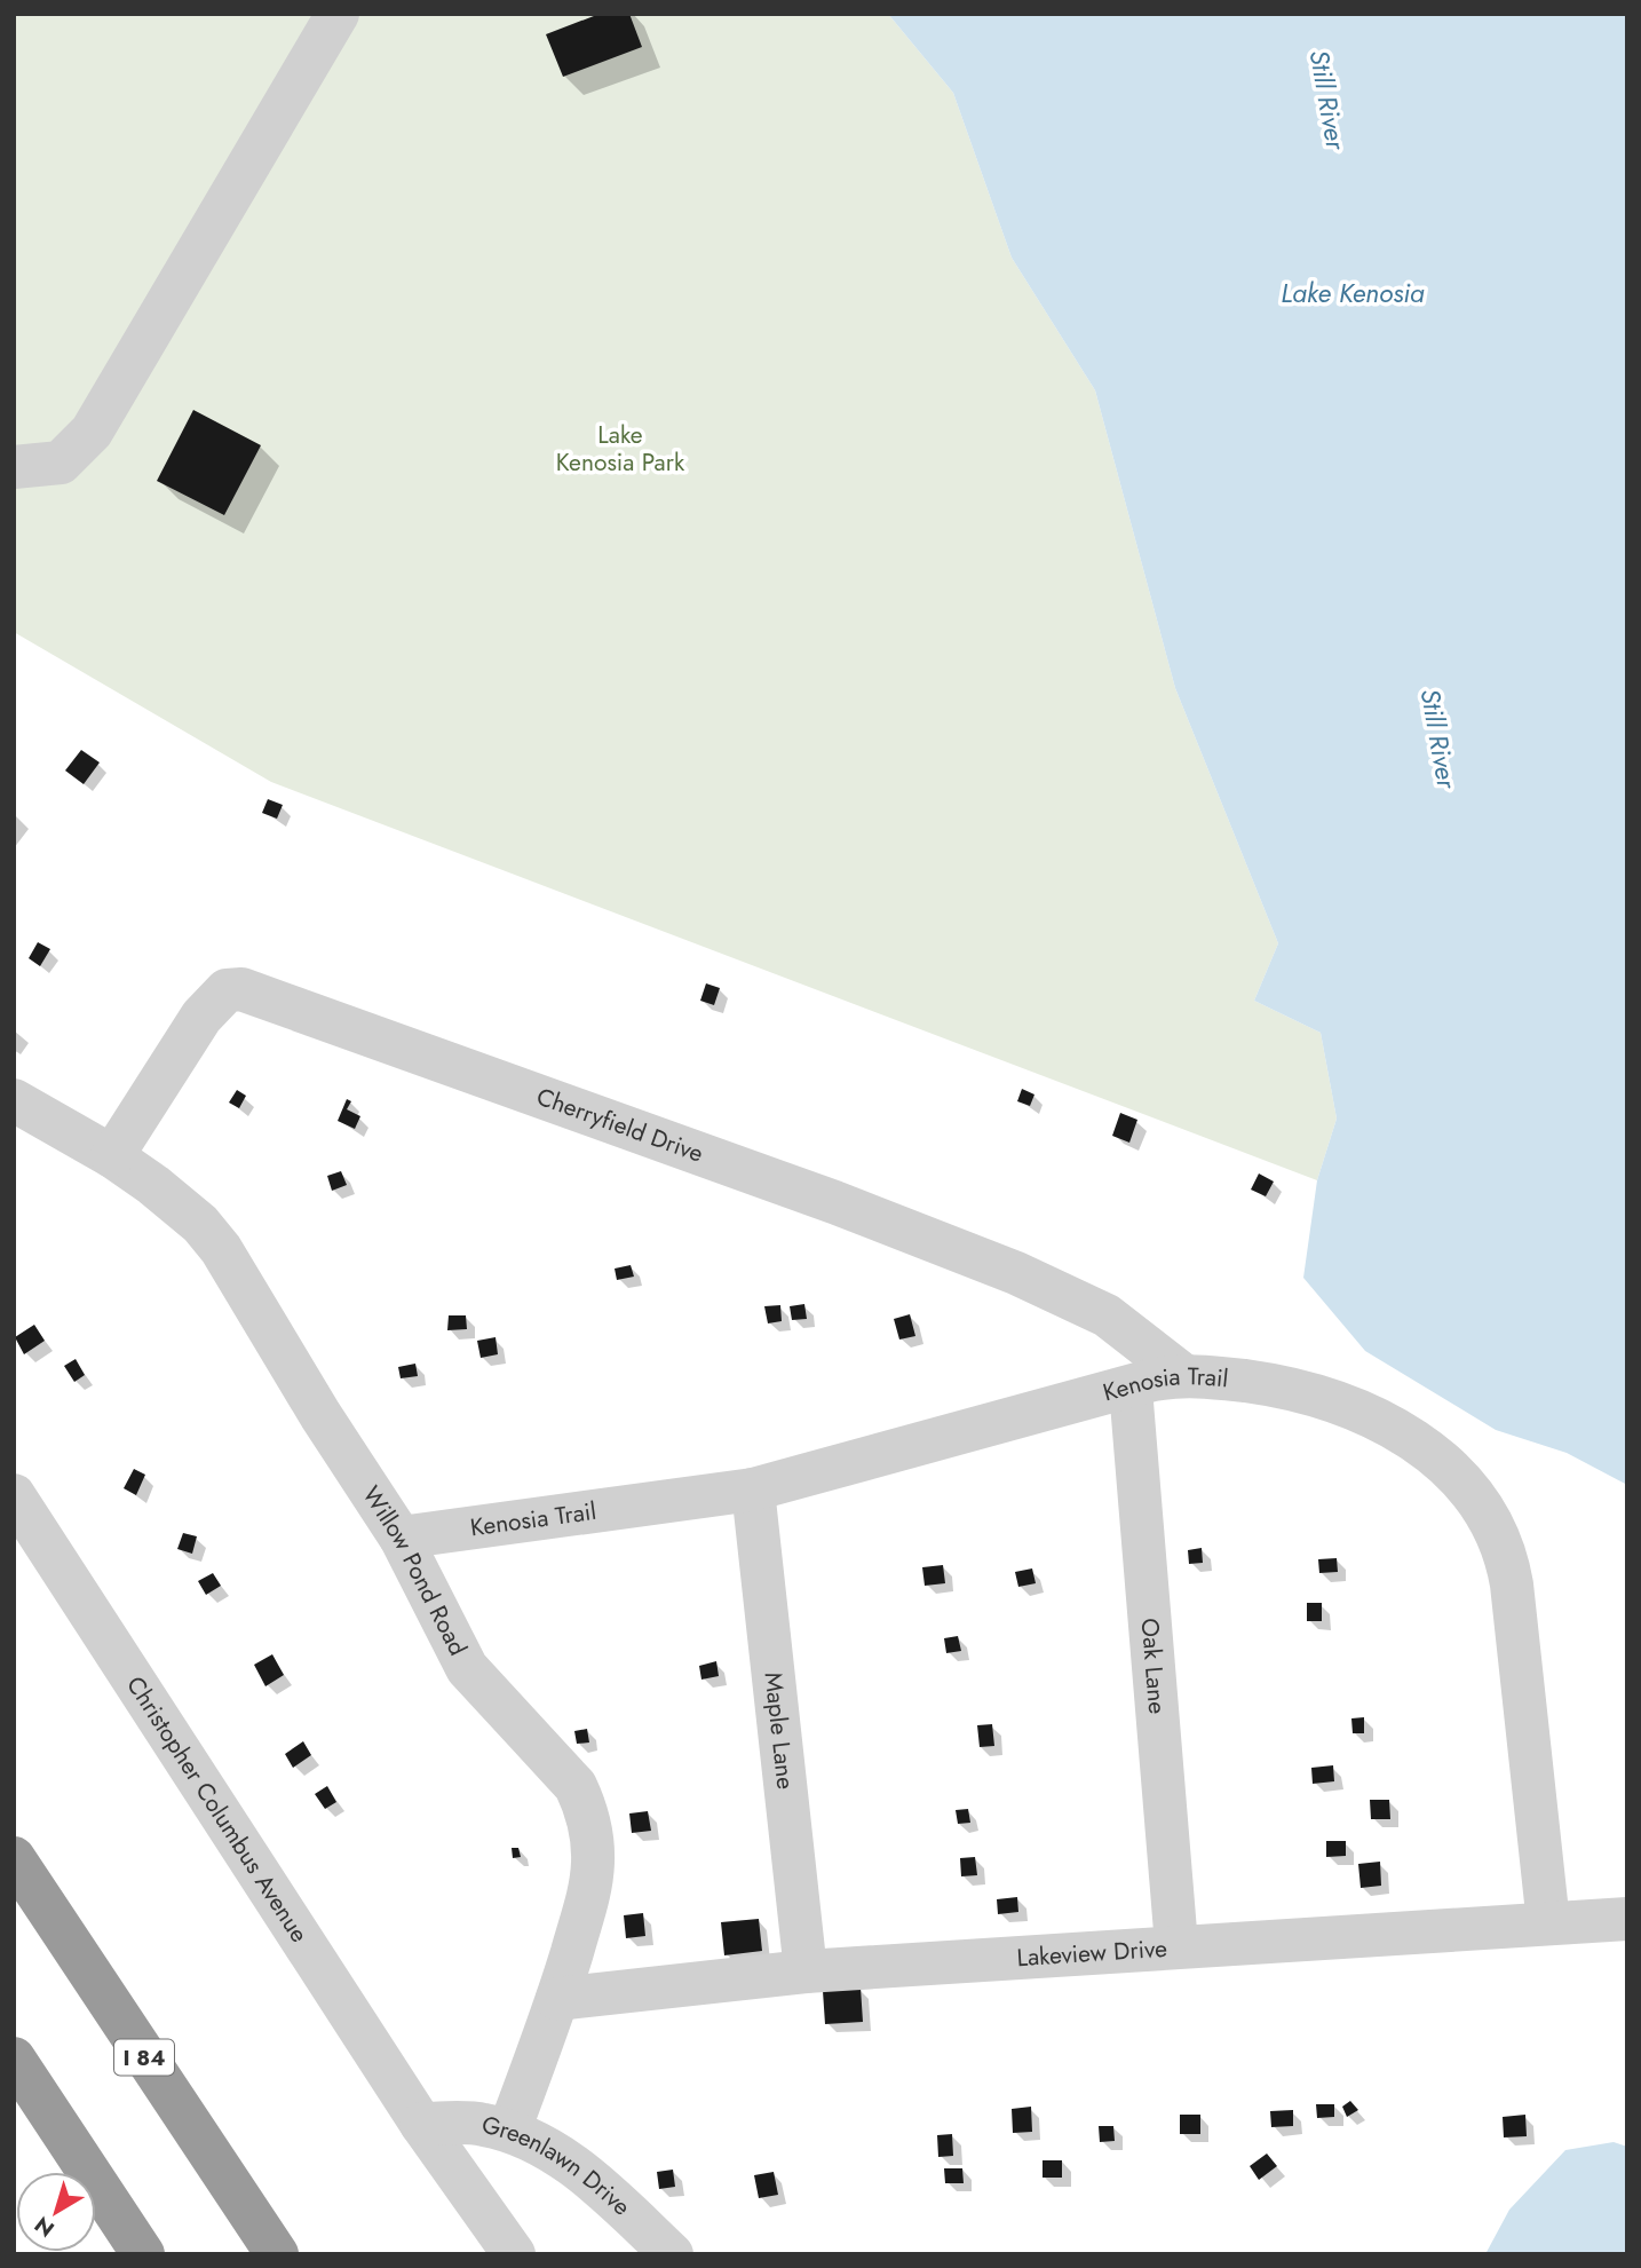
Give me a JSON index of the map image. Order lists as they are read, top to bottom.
{
  "streets": {
    "highway": ["I 84"],
    "street": [
      "Cherryfield Drive",
      "Kenosia Trail",
      "Willow Pond Road",
      "Oak Lane",
      "Maple Lane",
      "Christopher Columbus Avenue",
      "Lakeview Drive",
      "Greenlawn Drive"
    ]
  },
  "crossings": [
    ["Cherryfield Drive", "Kenosia Trail"],
    ["Cherryfield Drive", "Willow Pond Road"],
    ["Kenosia Trail", "Willow Pond Road"],
    ["Kenosia Trail", "Oak Lane"],
    ["Kenosia Trail", "Maple Lane"],
    ["Kenosia Trail", "Lakeview Drive"],
    ["Willow Pond Road", "Lakeview Drive"],
    ["Willow Pond Road", "Greenlawn Drive"],
    ["Oak Lane", "Lakeview Drive"],
    ["Maple Lane", "Lakeview Drive"],
    ["Christopher Columbus Avenue", "Greenlawn Drive"]
  ],
  "water": ["Still River", "Lake Kenosia"],
  "parks": ["Lake Kenosia Park"],
  "north": "bottom left"
}
